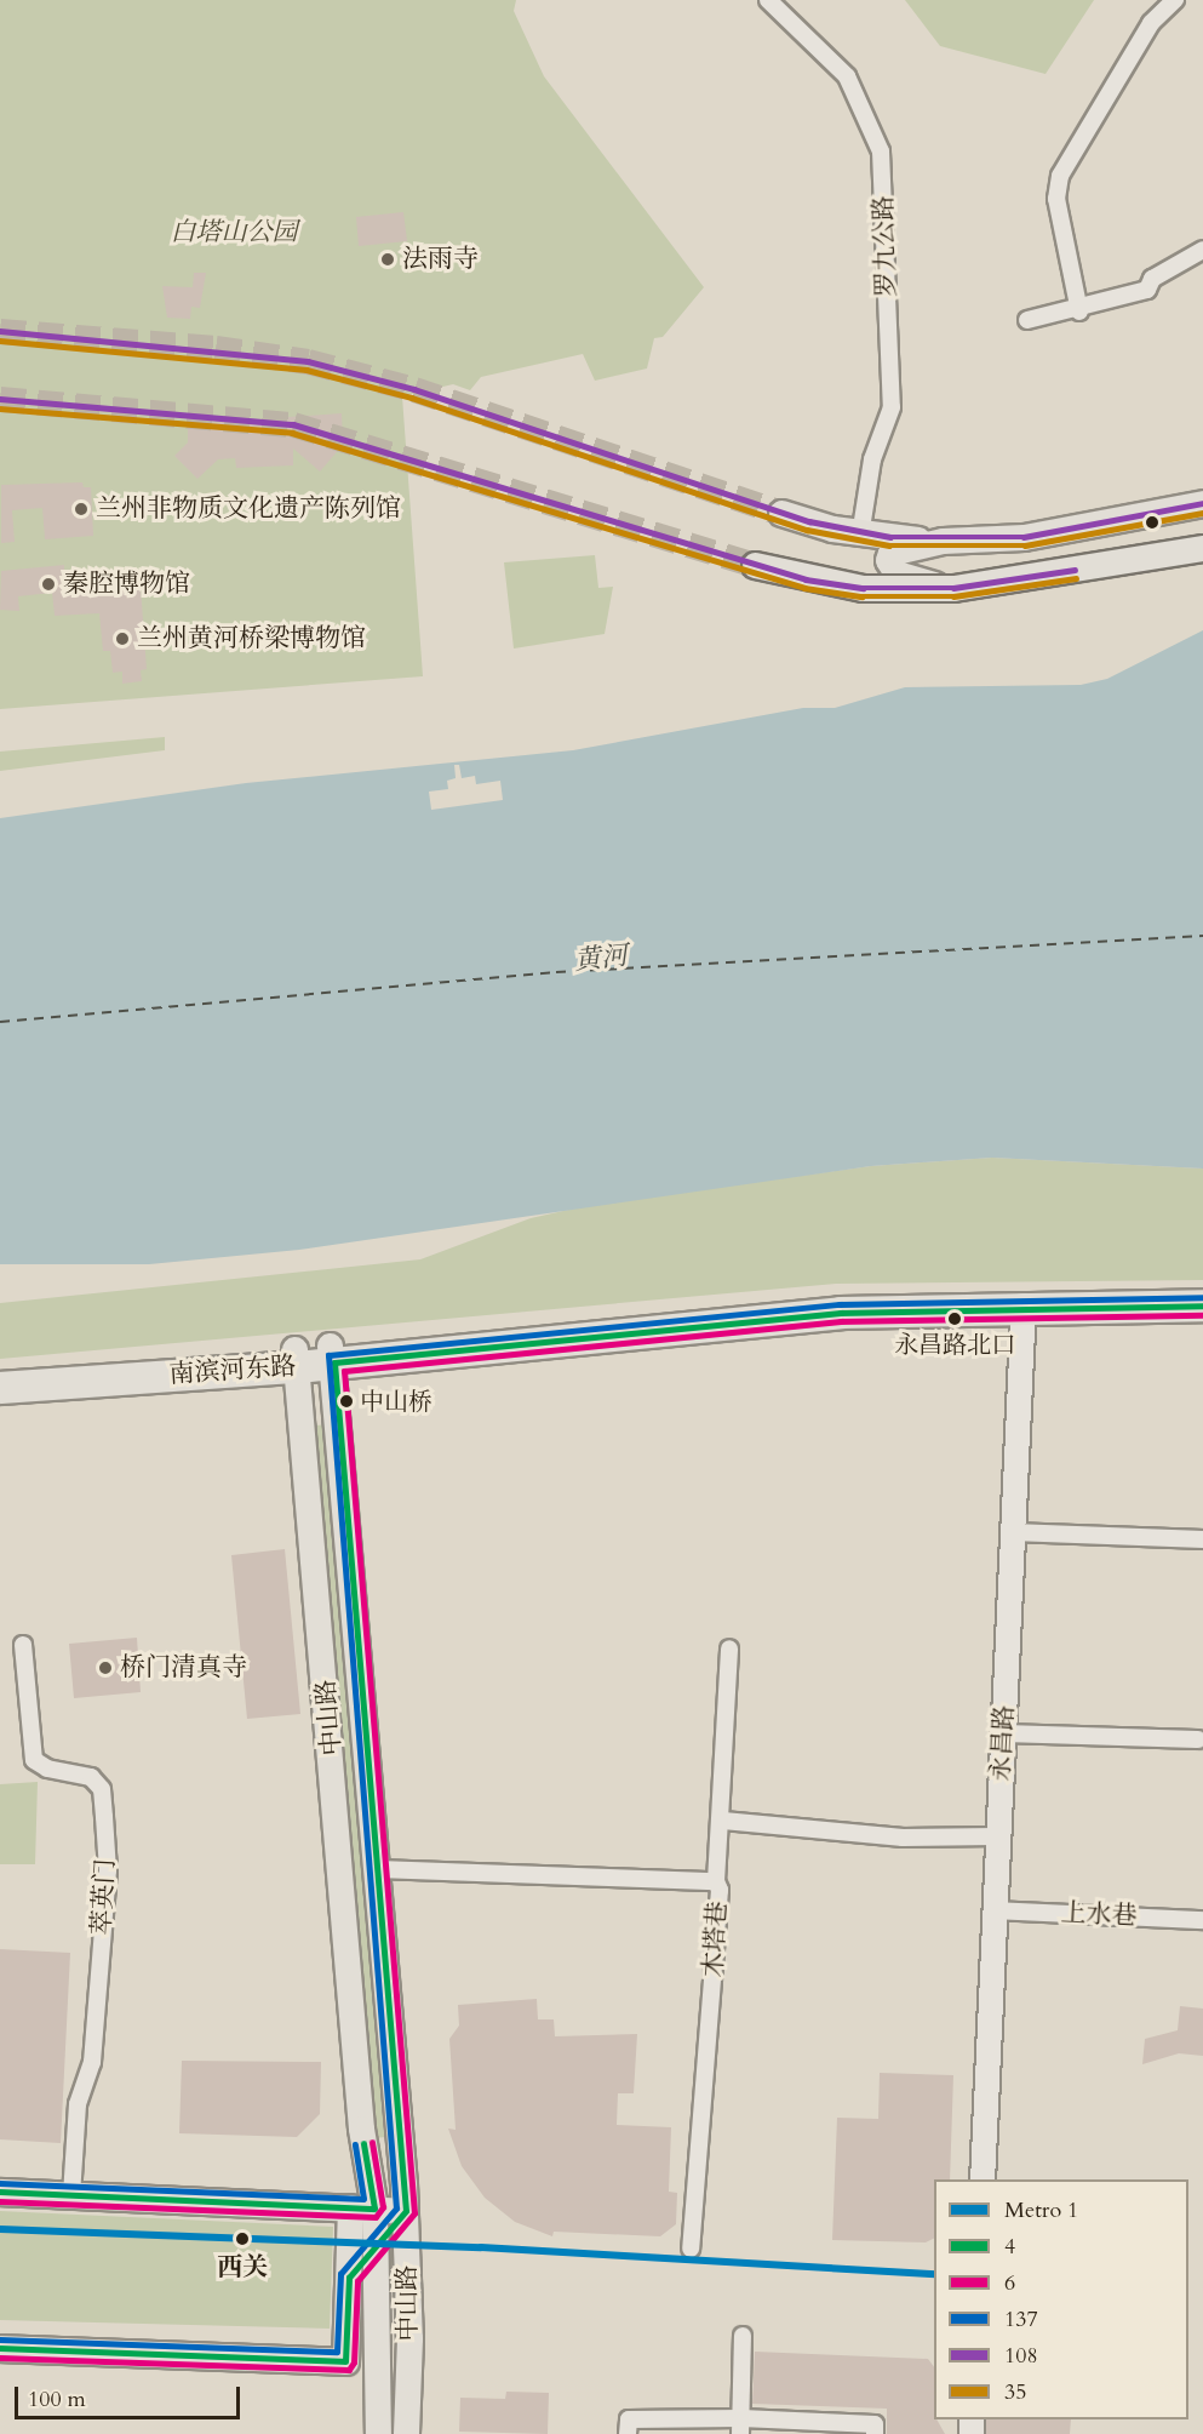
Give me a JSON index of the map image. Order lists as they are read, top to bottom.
{
  "streets": {
    "highway": ["南滨河东路"],
    "main road": ["中山路"],
    "street": [
      "罗九公路",
      "永昌路",
      "萃英门",
      "上水巷",
      "木塔巷"
    ]
  },
  "crossings": [
    ["南滨河东路", "中山路"],
    ["南滨河东路", "永昌路"],
    ["中山路", "木塔巷"],
    ["永昌路", "上水巷"]
  ],
  "water": ["黄河"],
  "parks": ["白塔山公园"],
  "places": [
    "法雨寺",
    "兰州非物质文化遗产陈列馆",
    "秦腔博物馆",
    "兰州黄河桥梁博物馆",
    "永昌路北口",
    "中山桥",
    "桥门清真寺",
    "西关"
  ],
  "lines": [
    "transit line 108",
    "transit line 35",
    "transit line 137",
    "transit line 4",
    "transit line 6",
    "metro line 1"
  ],
  "legend": [
    "Metro 1",
    "4",
    "6",
    "137",
    "108",
    "35"
  ],
  "scale_bar": "100 m"
}
